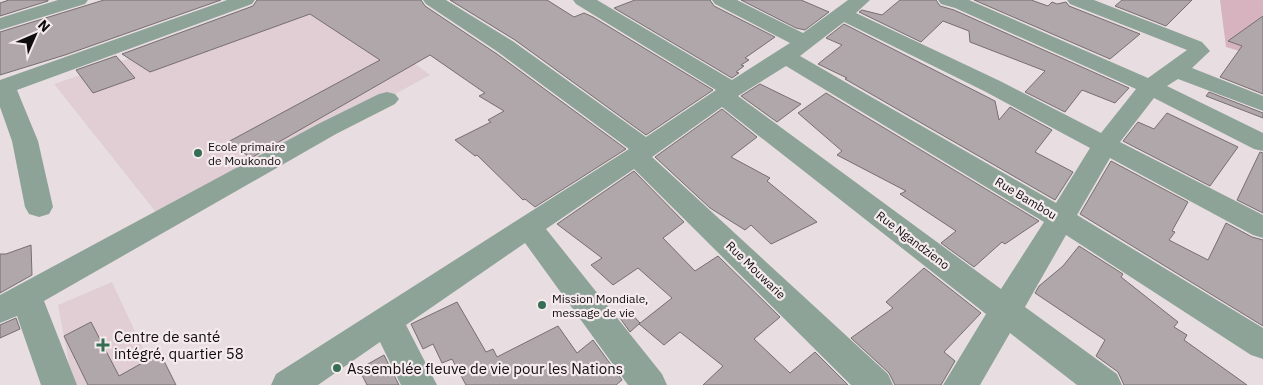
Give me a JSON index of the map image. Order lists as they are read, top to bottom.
{
  "streets": {
    "street": ["Rue Bambou", "Rue Ngandzieno", "Rue Mouwarie"]
  },
  "places": {
    "other": ["Ecole primaire de Moukondo", "Mission Mondiale, message de vie", "Assemblée fleuve de vie pour les Nations"],
    "health": ["Centre de santé intégré, quartier 58"]
  },
  "north": "top right"
}
